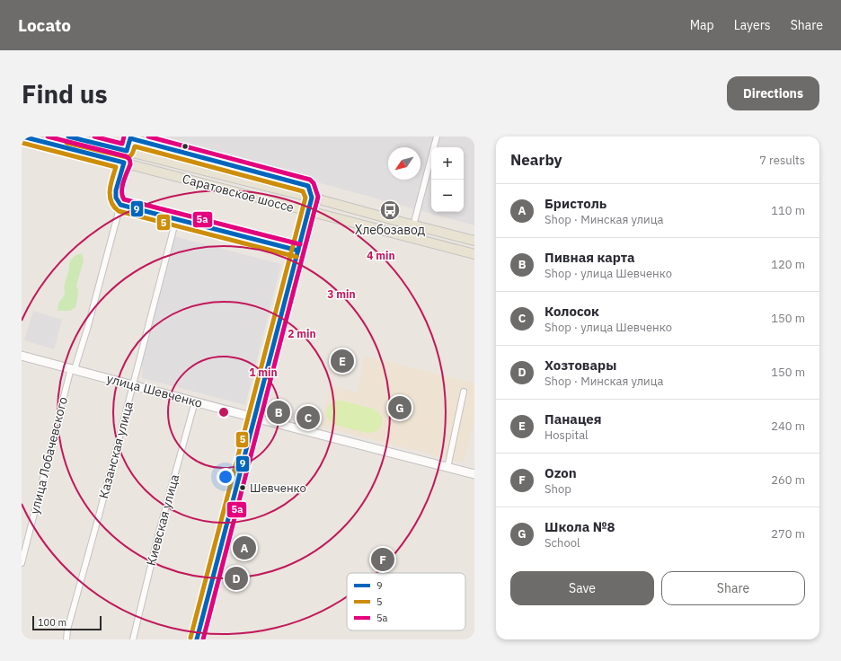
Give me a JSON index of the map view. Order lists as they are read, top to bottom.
{
  "streets": {
    "main road": ["Саратовское шоссе", "улица Шевченко"],
    "street": ["Казанская улица", "улица Лобачевского", "Киевская улица"]
  },
  "crossings": [
    ["улица Шевченко", "Казанская улица"],
    ["улица Шевченко", "улица Лобачевского"],
    ["улица Шевченко", "Киевская улица"]
  ],
  "places": {
    "bus stop": ["Хлебозавод"],
    "other": ["Шевченко"]
  },
  "lines": ["transit line 9", "transit line 5а", "transit line 5"],
  "legend": ["9", "5", "5а"],
  "scale_bar": "100 m",
  "north": "bottom left",
  "page": {
    "header": "Locato",
    "nav": ["Map", "Layers", "Share"],
    "buttons": [
      "Directions",
      ["Save", "Share"]
    ],
    "title": "Find us",
    "heading": ["Nearby", "7 results"],
    "map_buttons": ["+", "−"],
    "list": [
      {
        "mark": "A",
        "name": "Бристоль",
        "note": "Shop · Минская улица",
        "value": "110 m"
      },
      {
        "mark": "B",
        "name": "Пивная карта",
        "note": "Shop · улица Шевченко",
        "value": "120 m"
      },
      {
        "mark": "C",
        "name": "Колосок",
        "note": "Shop · улица Шевченко",
        "value": "150 m"
      },
      {
        "mark": "D",
        "name": "Хозтовары",
        "note": "Shop · Минская улица",
        "value": "150 m"
      },
      {
        "mark": "E",
        "name": "Панацея",
        "note": "Hospital",
        "value": "240 m"
      },
      {
        "mark": "F",
        "name": "Ozon",
        "note": "Shop",
        "value": "260 m"
      },
      {
        "mark": "G",
        "name": "Школа №8",
        "note": "School",
        "value": "270 m"
      }
    ],
    "pins": [
      "E",
      "G",
      "B",
      "C",
      "A",
      "F",
      "D"
    ],
    "scale": "100 m"
  },
  "rings": [
    "4 min",
    "3 min",
    "2 min",
    "1 min"
  ]
}
